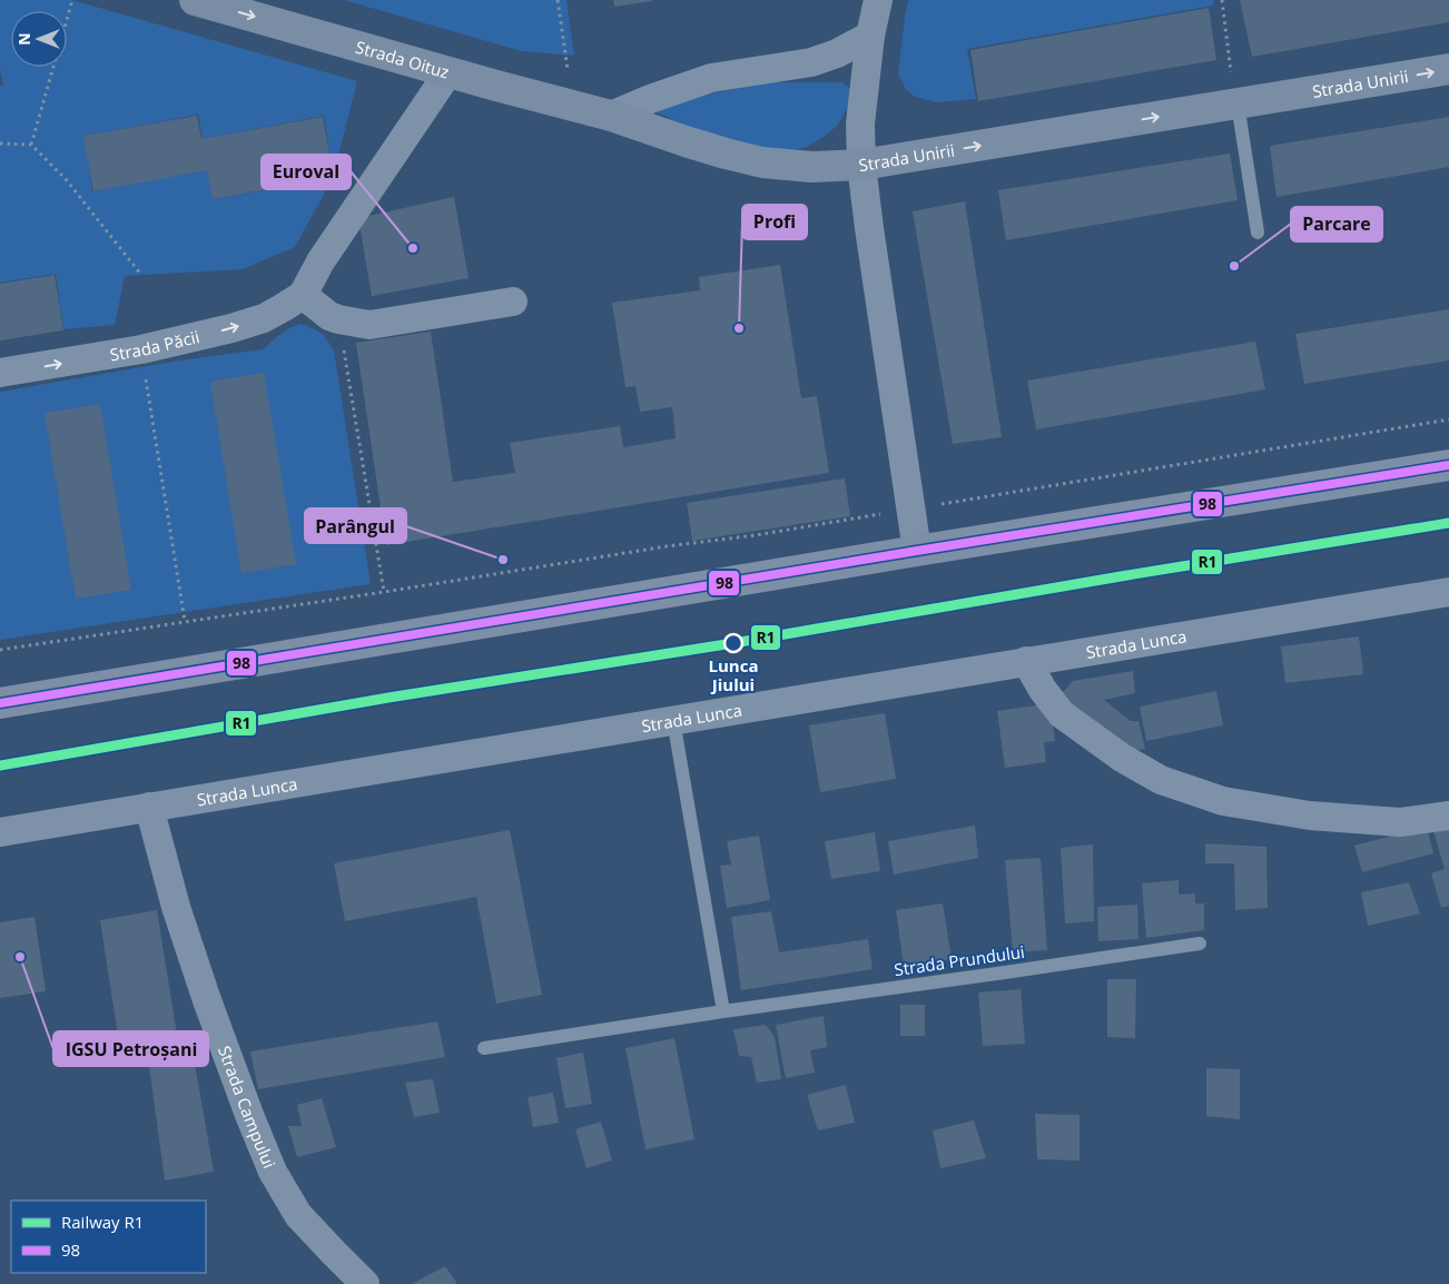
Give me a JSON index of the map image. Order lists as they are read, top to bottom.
{
  "streets": {
    "street": [
      "Strada Oituz",
      "Strada Unirii",
      "Strada Păcii",
      "Strada Lunca",
      "Strada Campului"
    ],
    "lane": ["Strada Prundului"]
  },
  "crossings": [
    ["Strada Oituz", "Strada Unirii"],
    ["Strada Oituz", "Strada Păcii"],
    ["Strada Lunca", "Strada Campului"]
  ],
  "one_way": ["Strada Unirii", "Strada Păcii"],
  "places": [
    "Euroval",
    "Parcare",
    "Profi",
    "Parângul",
    "Lunca Jiului",
    "IGSU Petroșani"
  ],
  "lines": ["transit line 98", "rail line R1"],
  "legend": ["Railway R1", "98"],
  "north": "left"
}
